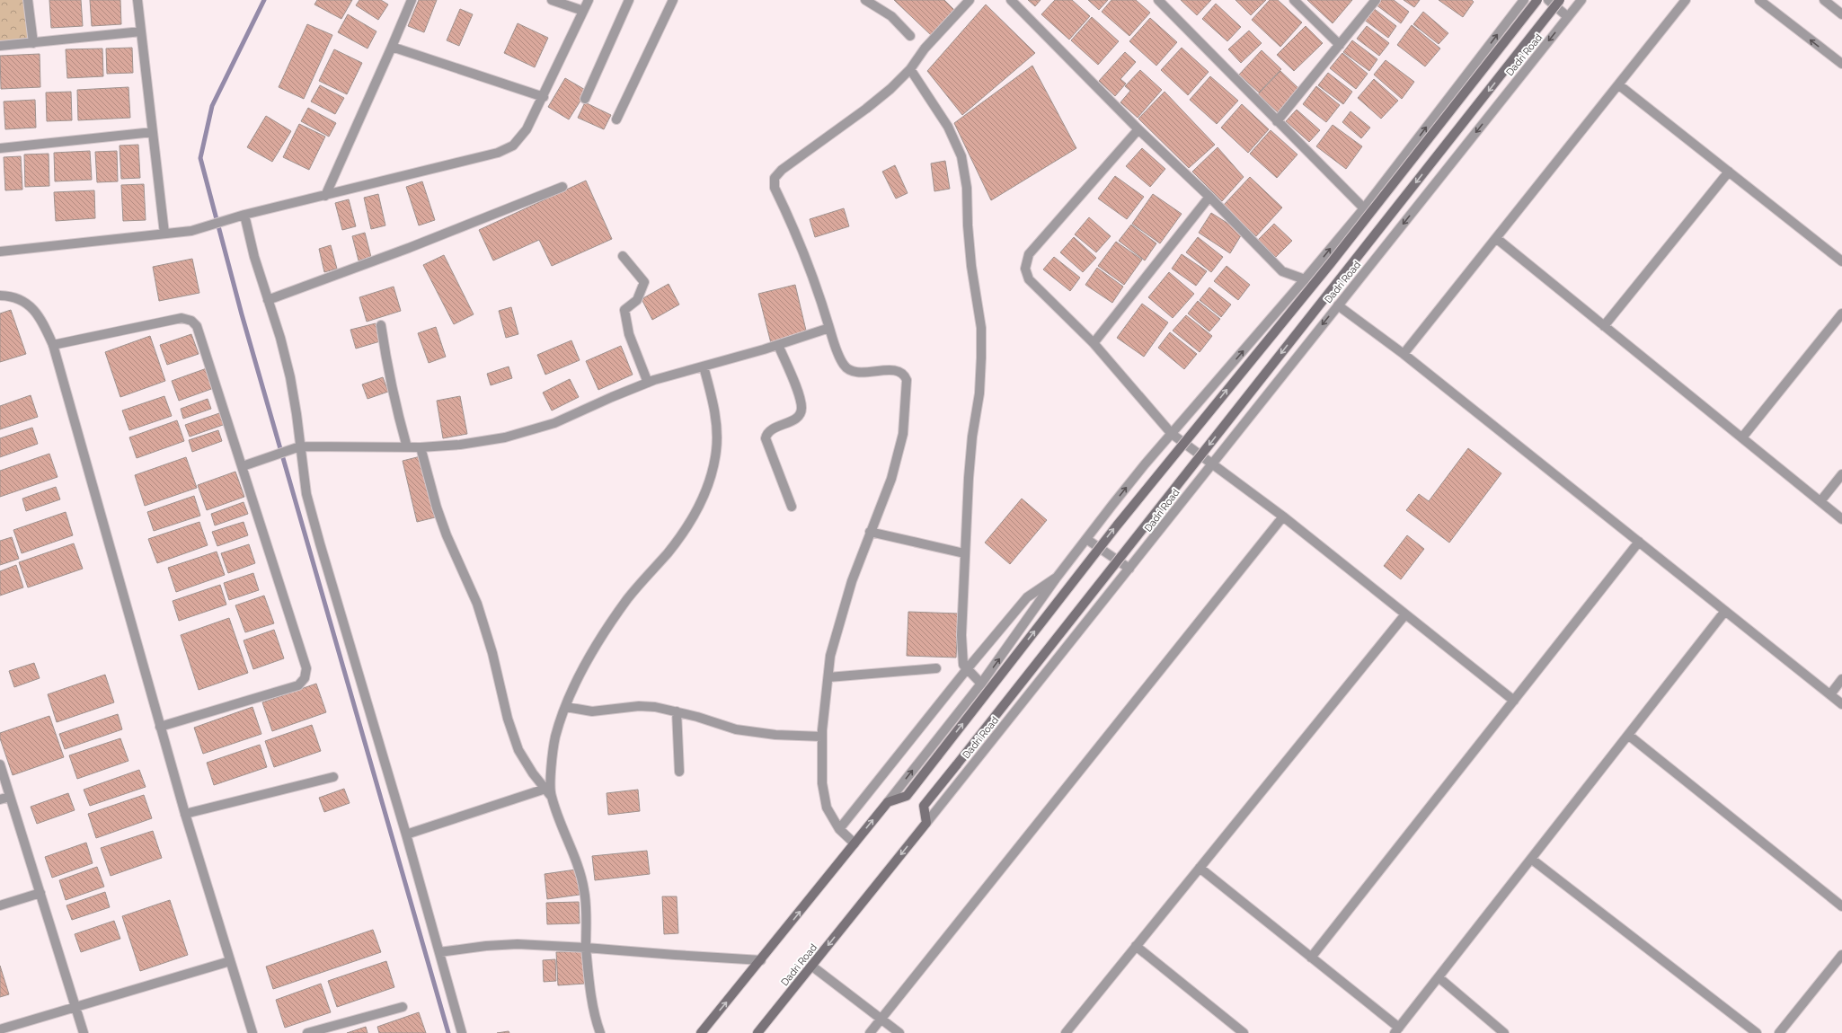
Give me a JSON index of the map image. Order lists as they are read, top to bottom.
{
  "streets": {
    "main road": ["Dadri Road"]
  }
}
